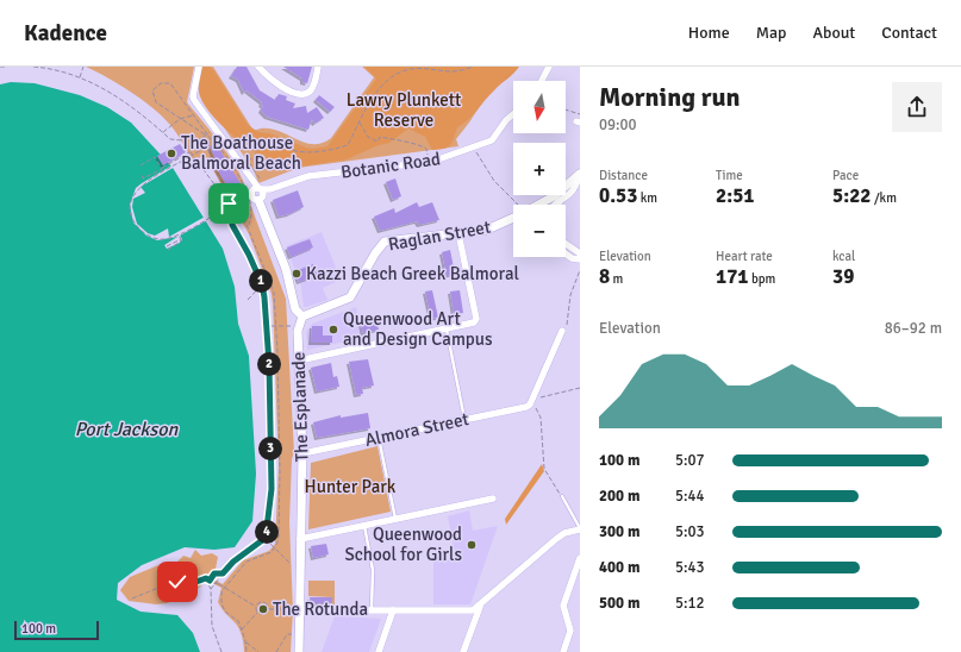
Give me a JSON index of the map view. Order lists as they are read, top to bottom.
{
  "streets": {
    "street": [
      "Botanic Road",
      "Raglan Street",
      "The Esplanade",
      "Almora Street"
    ]
  },
  "crossings": [
    ["Raglan Street", "The Esplanade"],
    ["The Esplanade", "Almora Street"]
  ],
  "water": ["Port Jackson"],
  "parks": ["Lawry Plunkett Reserve", "Hunter Park"],
  "places": [
    "The Boathouse Balmoral Beach",
    "Kazzi Beach Greek Balmoral",
    "Queenwood Art and Design Campus",
    "Queenwood School for Girls",
    "The Rotunda"
  ],
  "scale_bar": "100 m",
  "north": "bottom",
  "page": {
    "header": "Kadence",
    "nav": [
      "Home",
      "Map",
      "About",
      "Contact"
    ],
    "heading": ["Morning run", "09:00"],
    "map_buttons": ["+", "−"],
    "stats": [
      ["Distance", "0.53 km"],
      ["Time", "2:51"],
      ["Pace", "5:22 /km"],
      ["Elevation", "8 m"],
      ["Heart rate", "171 bpm"],
      ["kcal", "39"]
    ],
    "pins": [
      "1",
      "2",
      "3",
      "4"
    ],
    "chart": ["Elevation", "86–92 m"],
    "list": [
      {
        "name": "100 m",
        "note": "5:07"
      },
      {
        "name": "200 m",
        "note": "5:44"
      },
      {
        "name": "300 m",
        "note": "5:03"
      },
      {
        "name": "400 m",
        "note": "5:43"
      },
      {
        "name": "500 m",
        "note": "5:12"
      }
    ],
    "scale": "100 m"
  }
}
